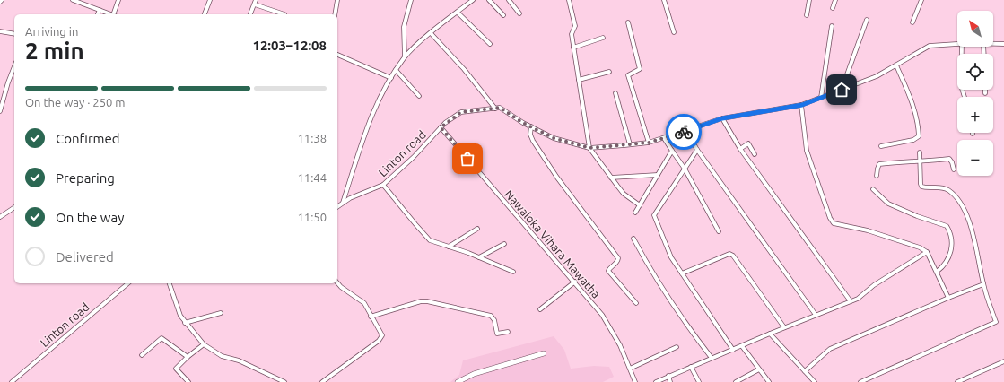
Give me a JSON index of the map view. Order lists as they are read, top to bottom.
{
  "streets": {
    "street": ["Linton road", "Nawaloka Vihara Mawatha"]
  },
  "crossings": [
    ["Linton road", "Nawaloka Vihara Mawatha"]
  ],
  "north": "top left",
  "page": {
    "map_buttons": ["+", "−"],
    "heading": ["2 min", "Arriving in", "12:03–12:08"],
    "bar": "On the way · 250 m",
    "list": [
      ["Confirmed", "11:38"],
      ["Preparing", "11:44"],
      ["On the way", "11:50"],
      "Delivered"
    ]
  }
}
